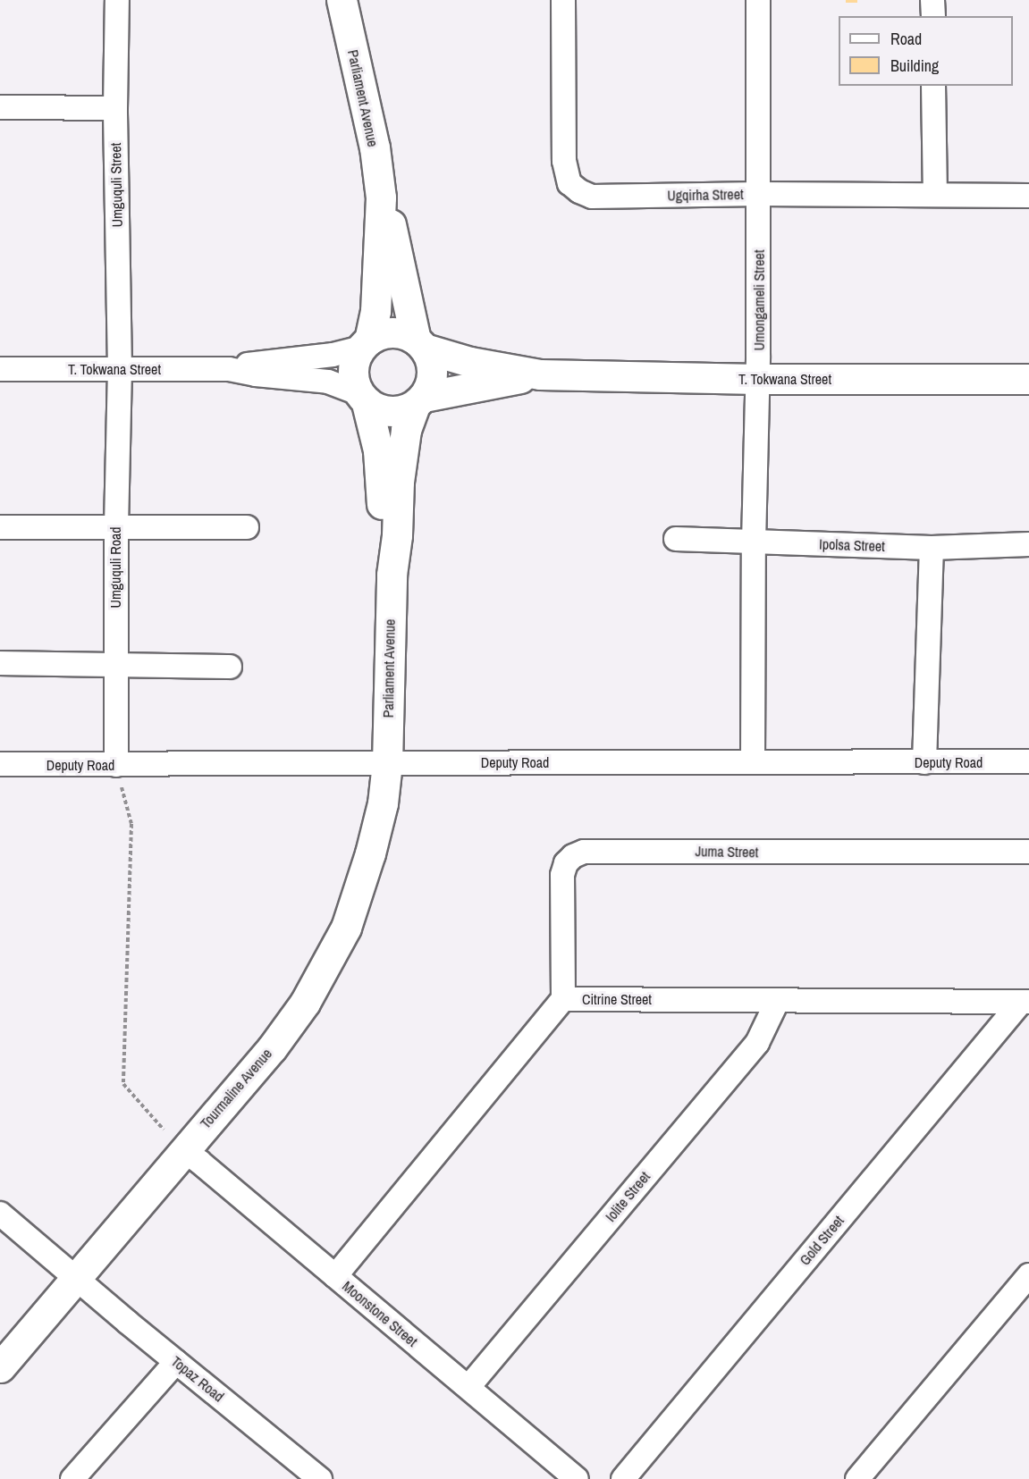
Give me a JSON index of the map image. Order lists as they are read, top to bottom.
{
  "streets": {
    "street": [
      "Parliament Avenue",
      "Umguquli Street",
      "Ugqirha Street",
      "Umongameli Street",
      "T. Tokwana Street",
      "Ipolsa Street",
      "Umguquli Road",
      "Deputy Road",
      "Juma Street",
      "Citrine Street",
      "Tourmaline Avenue",
      "Iolite Street",
      "Gold Street",
      "Moonstone Street",
      "Topaz Road"
    ]
  },
  "crossings": [
    ["Parliament Avenue", "T. Tokwana Street"],
    ["Parliament Avenue", "Deputy Road"],
    ["Parliament Avenue", "Tourmaline Avenue"],
    ["Umguquli Street", "T. Tokwana Street"],
    ["Umguquli Street", "Umguquli Road"],
    ["Ugqirha Street", "Umongameli Street"],
    ["Umongameli Street", "T. Tokwana Street"],
    ["Umongameli Street", "Ipolsa Street"],
    ["Umongameli Street", "Deputy Road"],
    ["T. Tokwana Street", "Umguquli Road"],
    ["Umguquli Road", "Deputy Road"],
    ["Deputy Road", "Tourmaline Avenue"],
    ["Juma Street", "Citrine Street"],
    ["Citrine Street", "Iolite Street"],
    ["Citrine Street", "Gold Street"],
    ["Citrine Street", "Moonstone Street"],
    ["Tourmaline Avenue", "Moonstone Street"],
    ["Tourmaline Avenue", "Topaz Road"],
    ["Iolite Street", "Moonstone Street"]
  ],
  "legend": ["Road", "Building"]
}
